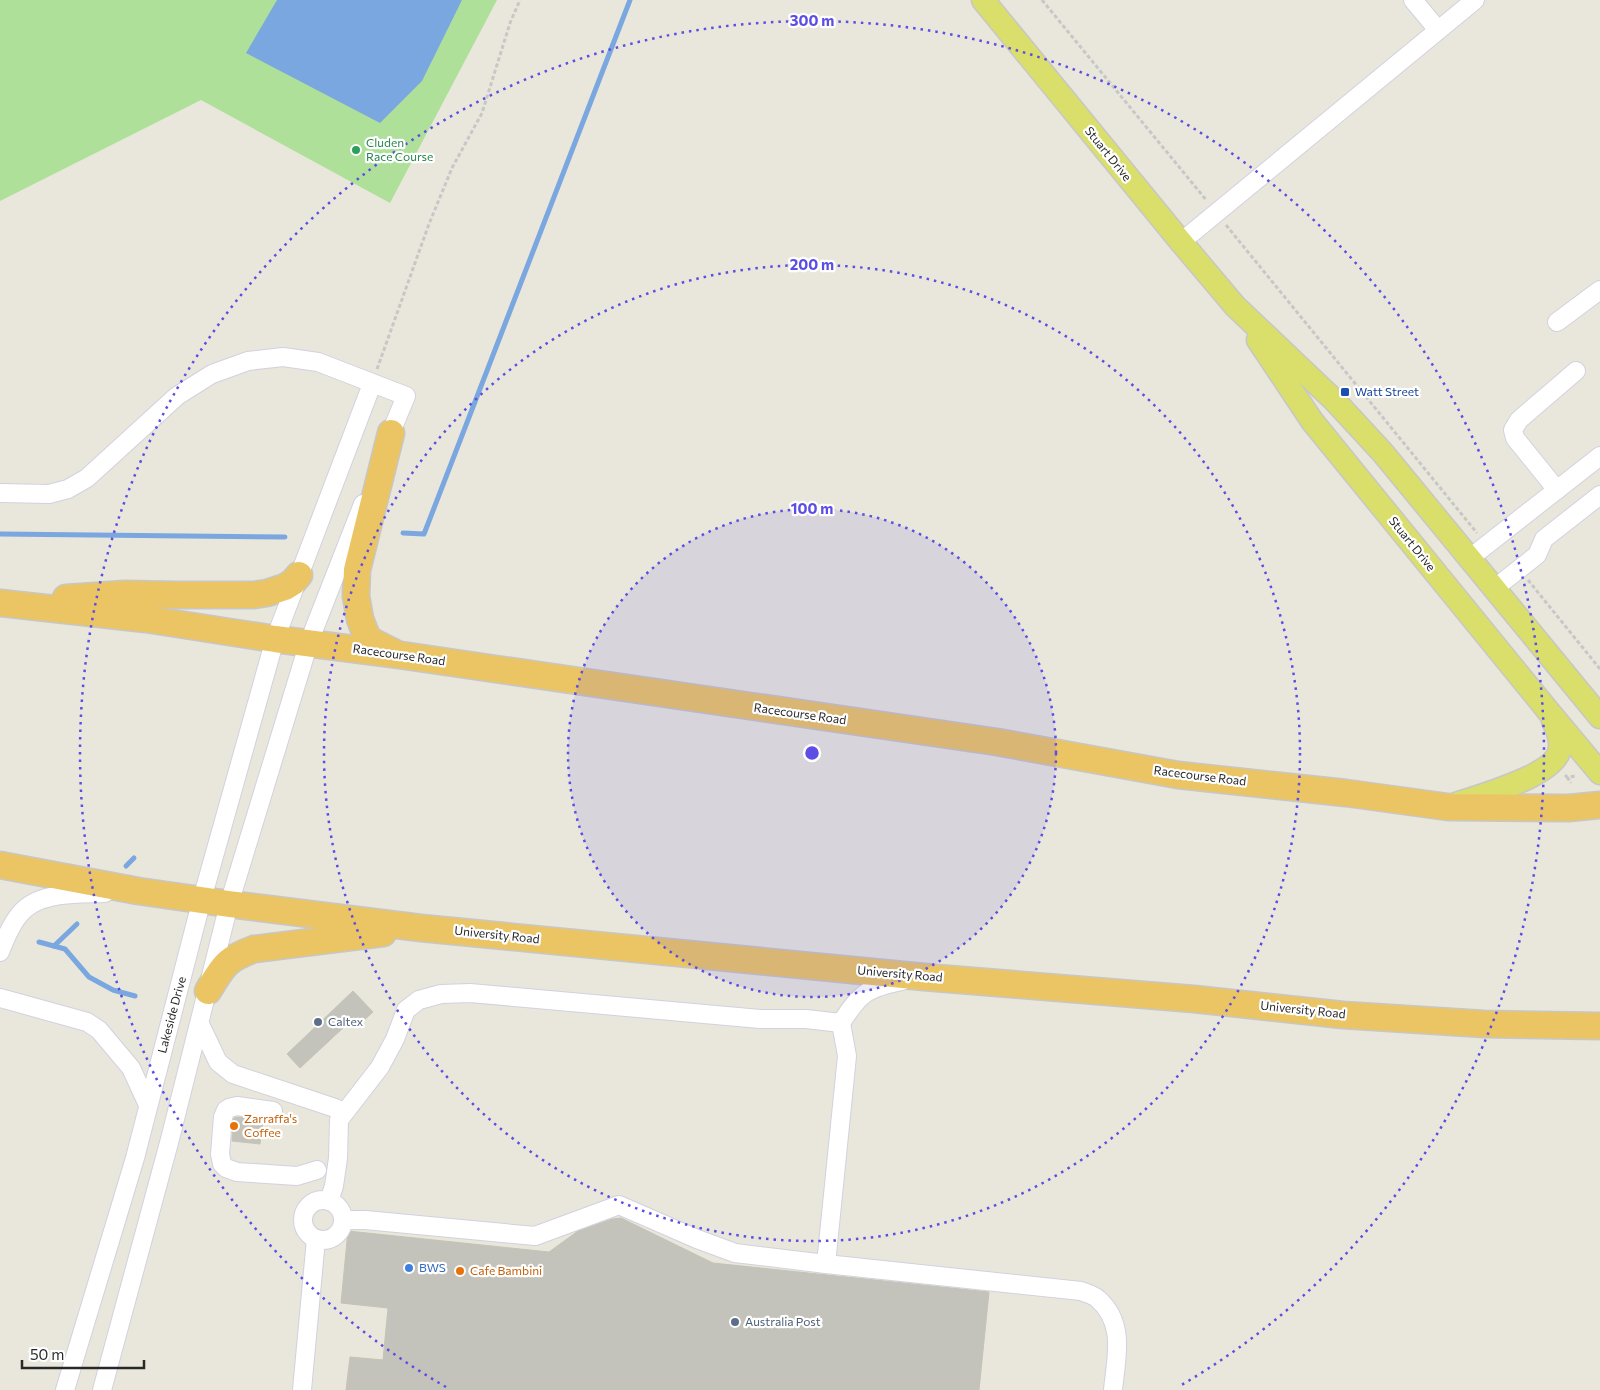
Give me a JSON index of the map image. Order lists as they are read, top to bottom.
{
  "streets": {
    "highway": ["Racecourse Road", "University Road"],
    "main road": ["Stuart Drive"],
    "street": ["Lakeside Drive"]
  },
  "crossings": [
    ["Racecourse Road", "Lakeside Drive"],
    ["University Road", "Lakeside Drive"]
  ],
  "places": {
    "other": [
      "Cluden Race Course",
      "Caltex",
      "Zarraffa's Coffee",
      "BWS",
      "Cafe Bambini",
      "Australia Post"
    ],
    "transit": ["Watt Street"]
  },
  "scale_bar": "50 m",
  "rings": ["300 m", "200 m", "100 m"]
}
